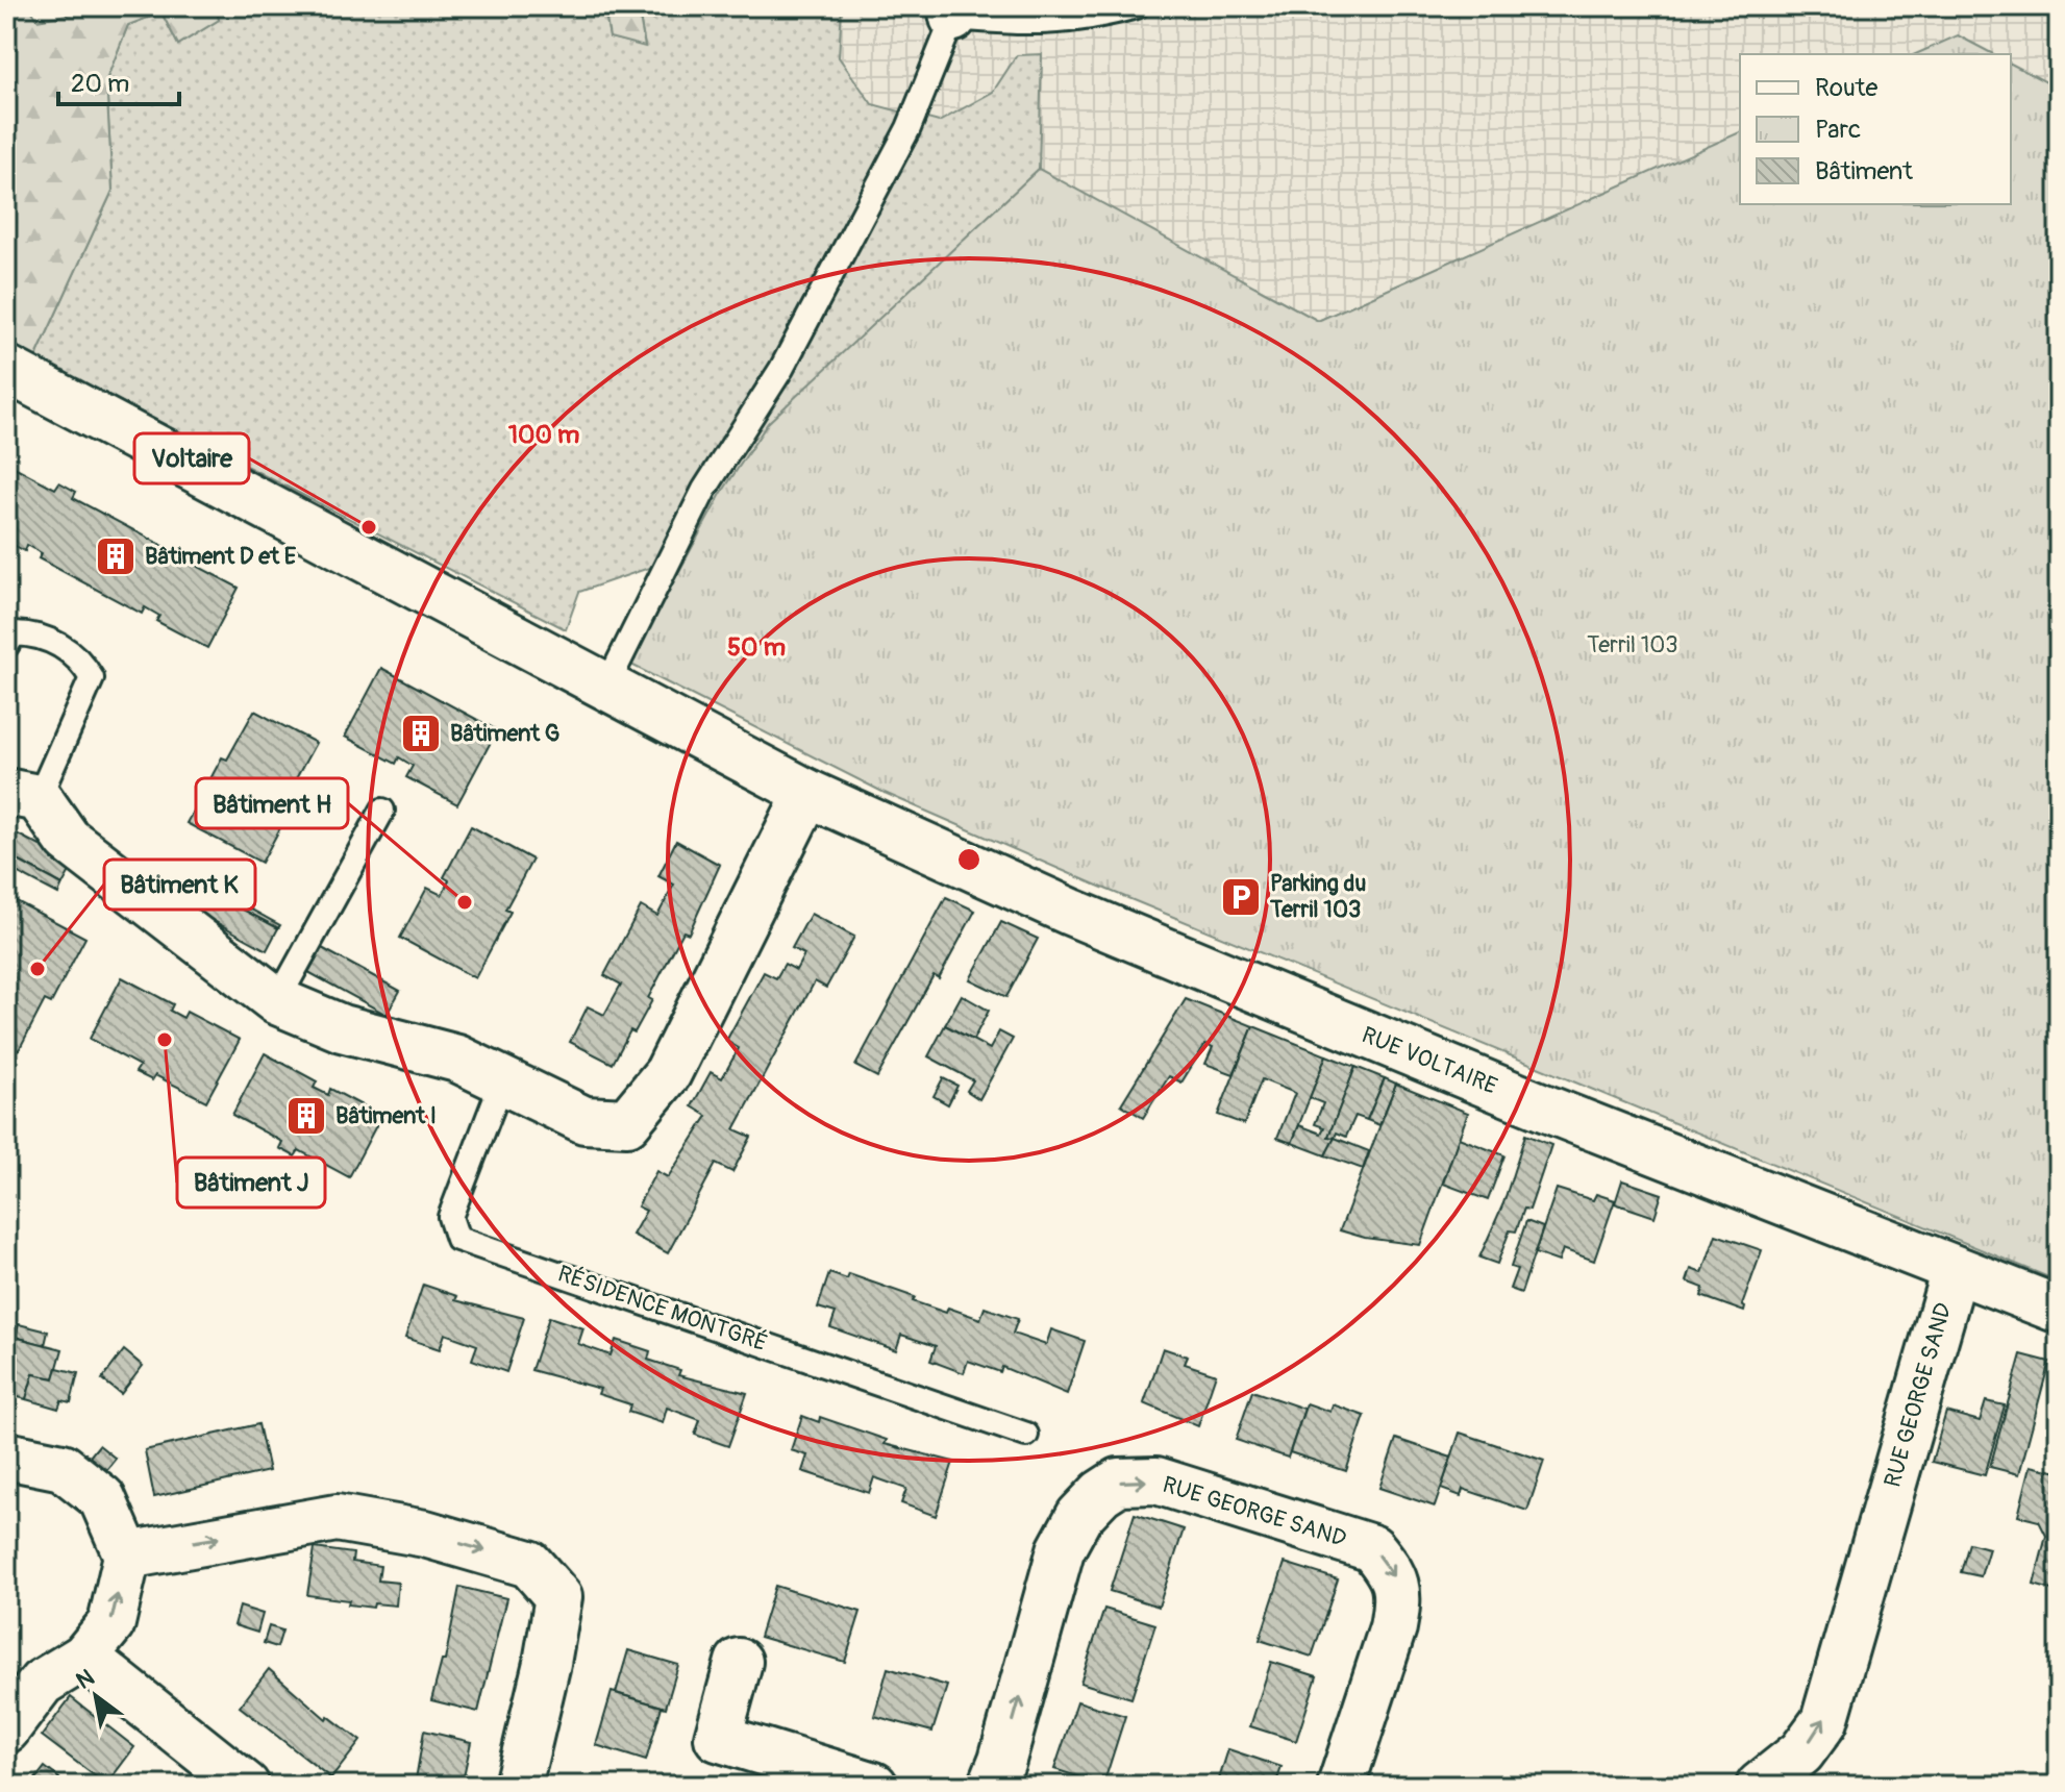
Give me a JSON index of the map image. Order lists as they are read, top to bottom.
{
  "streets": {
    "street": ["RUE VOLTAIRE", "RUE GEORGE SAND"],
    "lane": ["RÉSIDENCE MONTGRÉ"]
  },
  "crossings": [
    ["RUE VOLTAIRE", "RUE GEORGE SAND"]
  ],
  "parks": ["Terril 103"],
  "places": {
    "other": [
      "Voltaire",
      "Bâtiment H",
      "Bâtiment K",
      "Bâtiment J"
    ],
    "building": ["Bâtiment D et E", "Bâtiment G", "Bâtiment I"],
    "parking": ["Parking du Terril 103"]
  },
  "legend": ["Route", "Parc", "Bâtiment"],
  "scale_bar": "20 m",
  "north": "top left",
  "rings": ["100 m", "50 m"]
}
